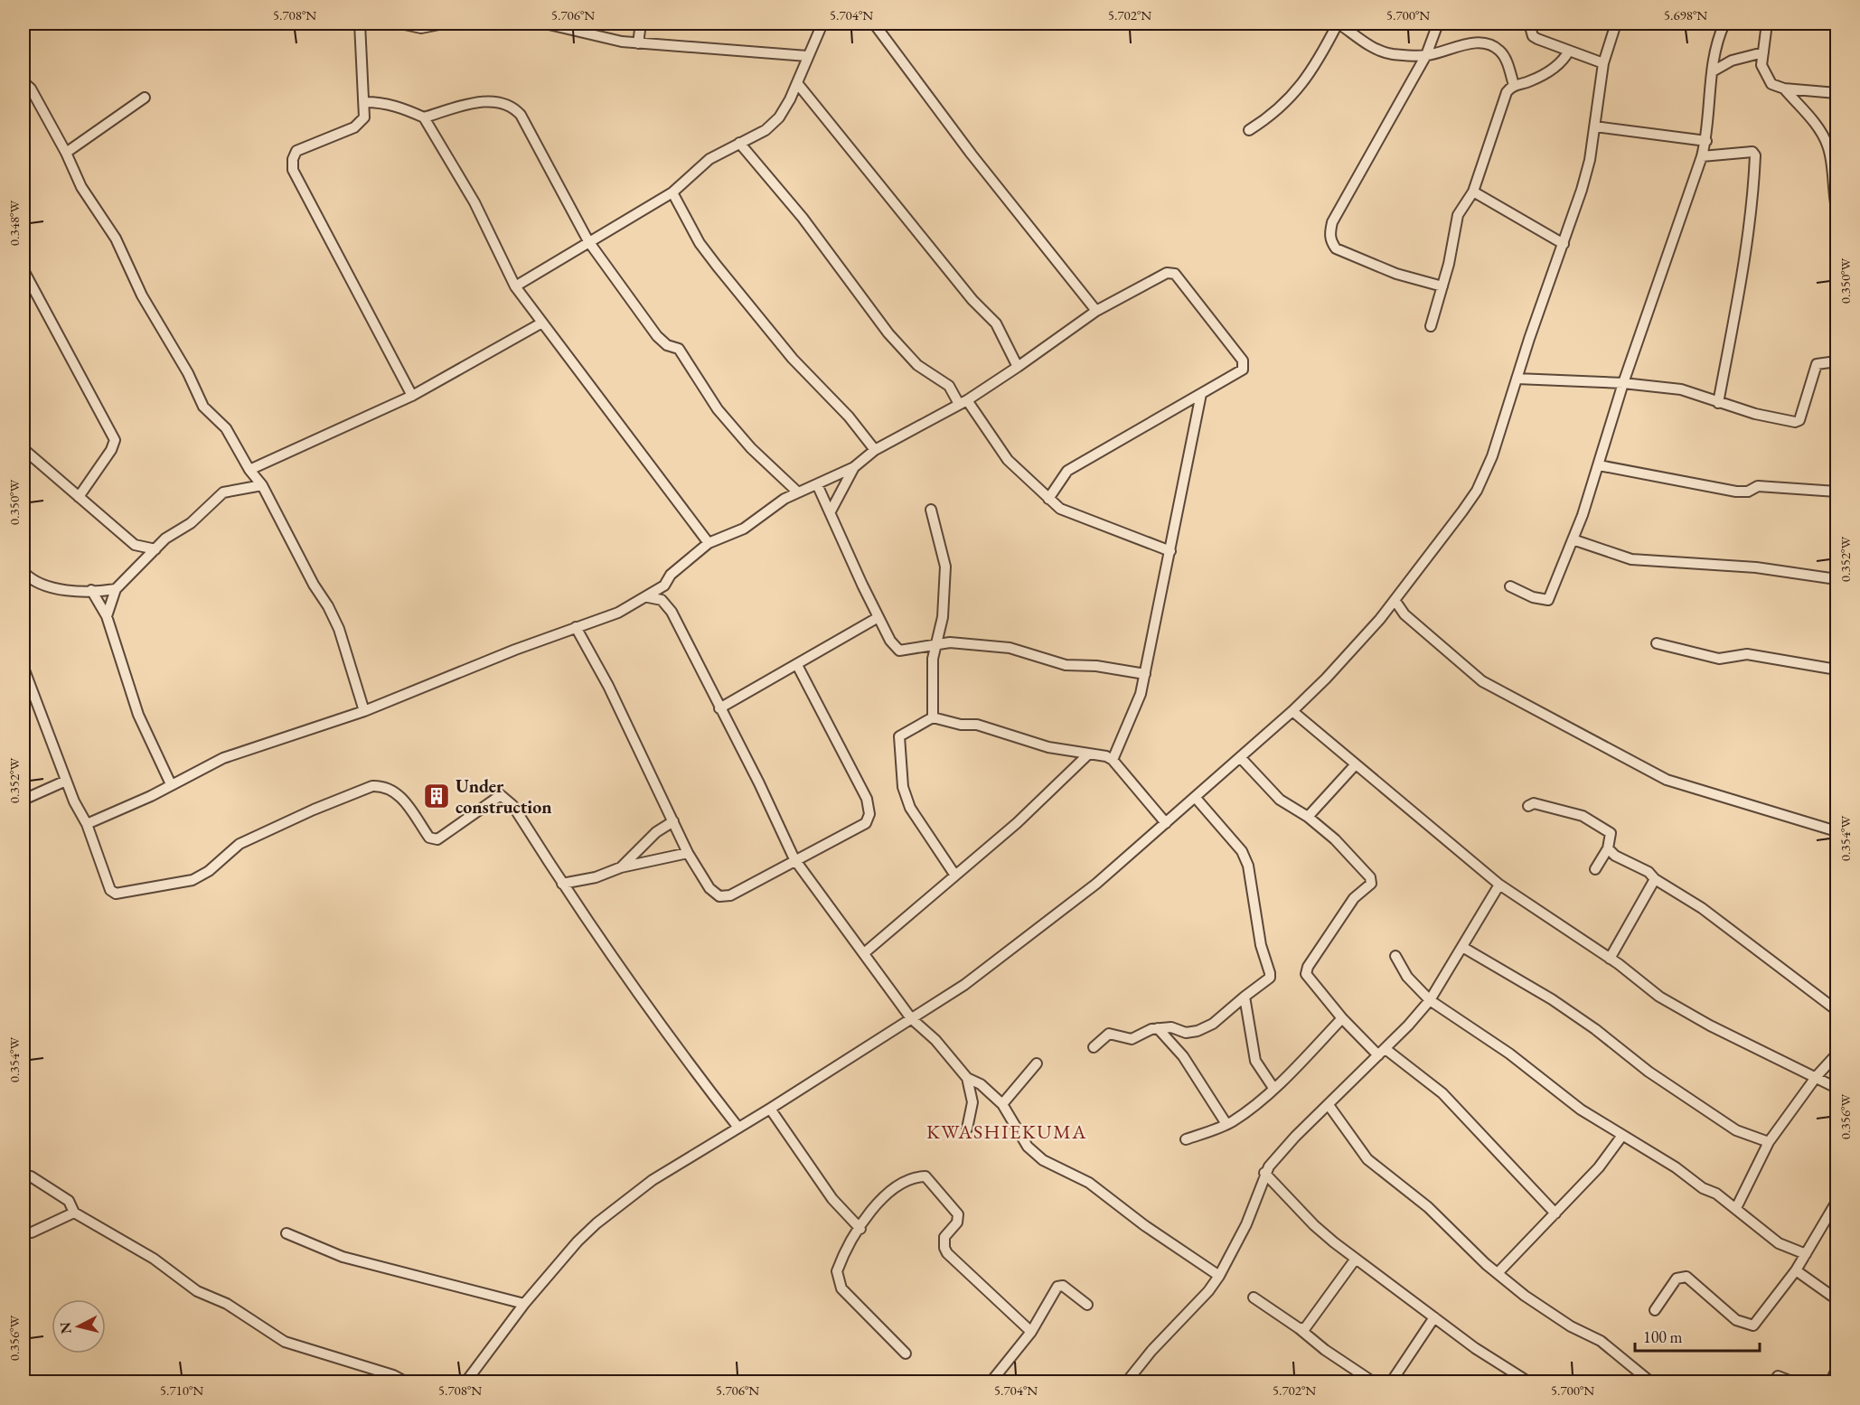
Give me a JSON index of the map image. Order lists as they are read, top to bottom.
{
  "districts": ["KWASHIEKUMA"],
  "places": {
    "building": ["Under construction"]
  },
  "scale_bar": "100 m",
  "north": "left",
  "coordinates": [
    "5.708°N",
    "5.706°N",
    "5.704°N",
    "5.702°N",
    "5.700°N",
    "5.698°N",
    "0.348°W",
    "0.350°W",
    "0.352°W",
    "0.354°W",
    "0.356°W",
    "5.710°N"
  ]
}
